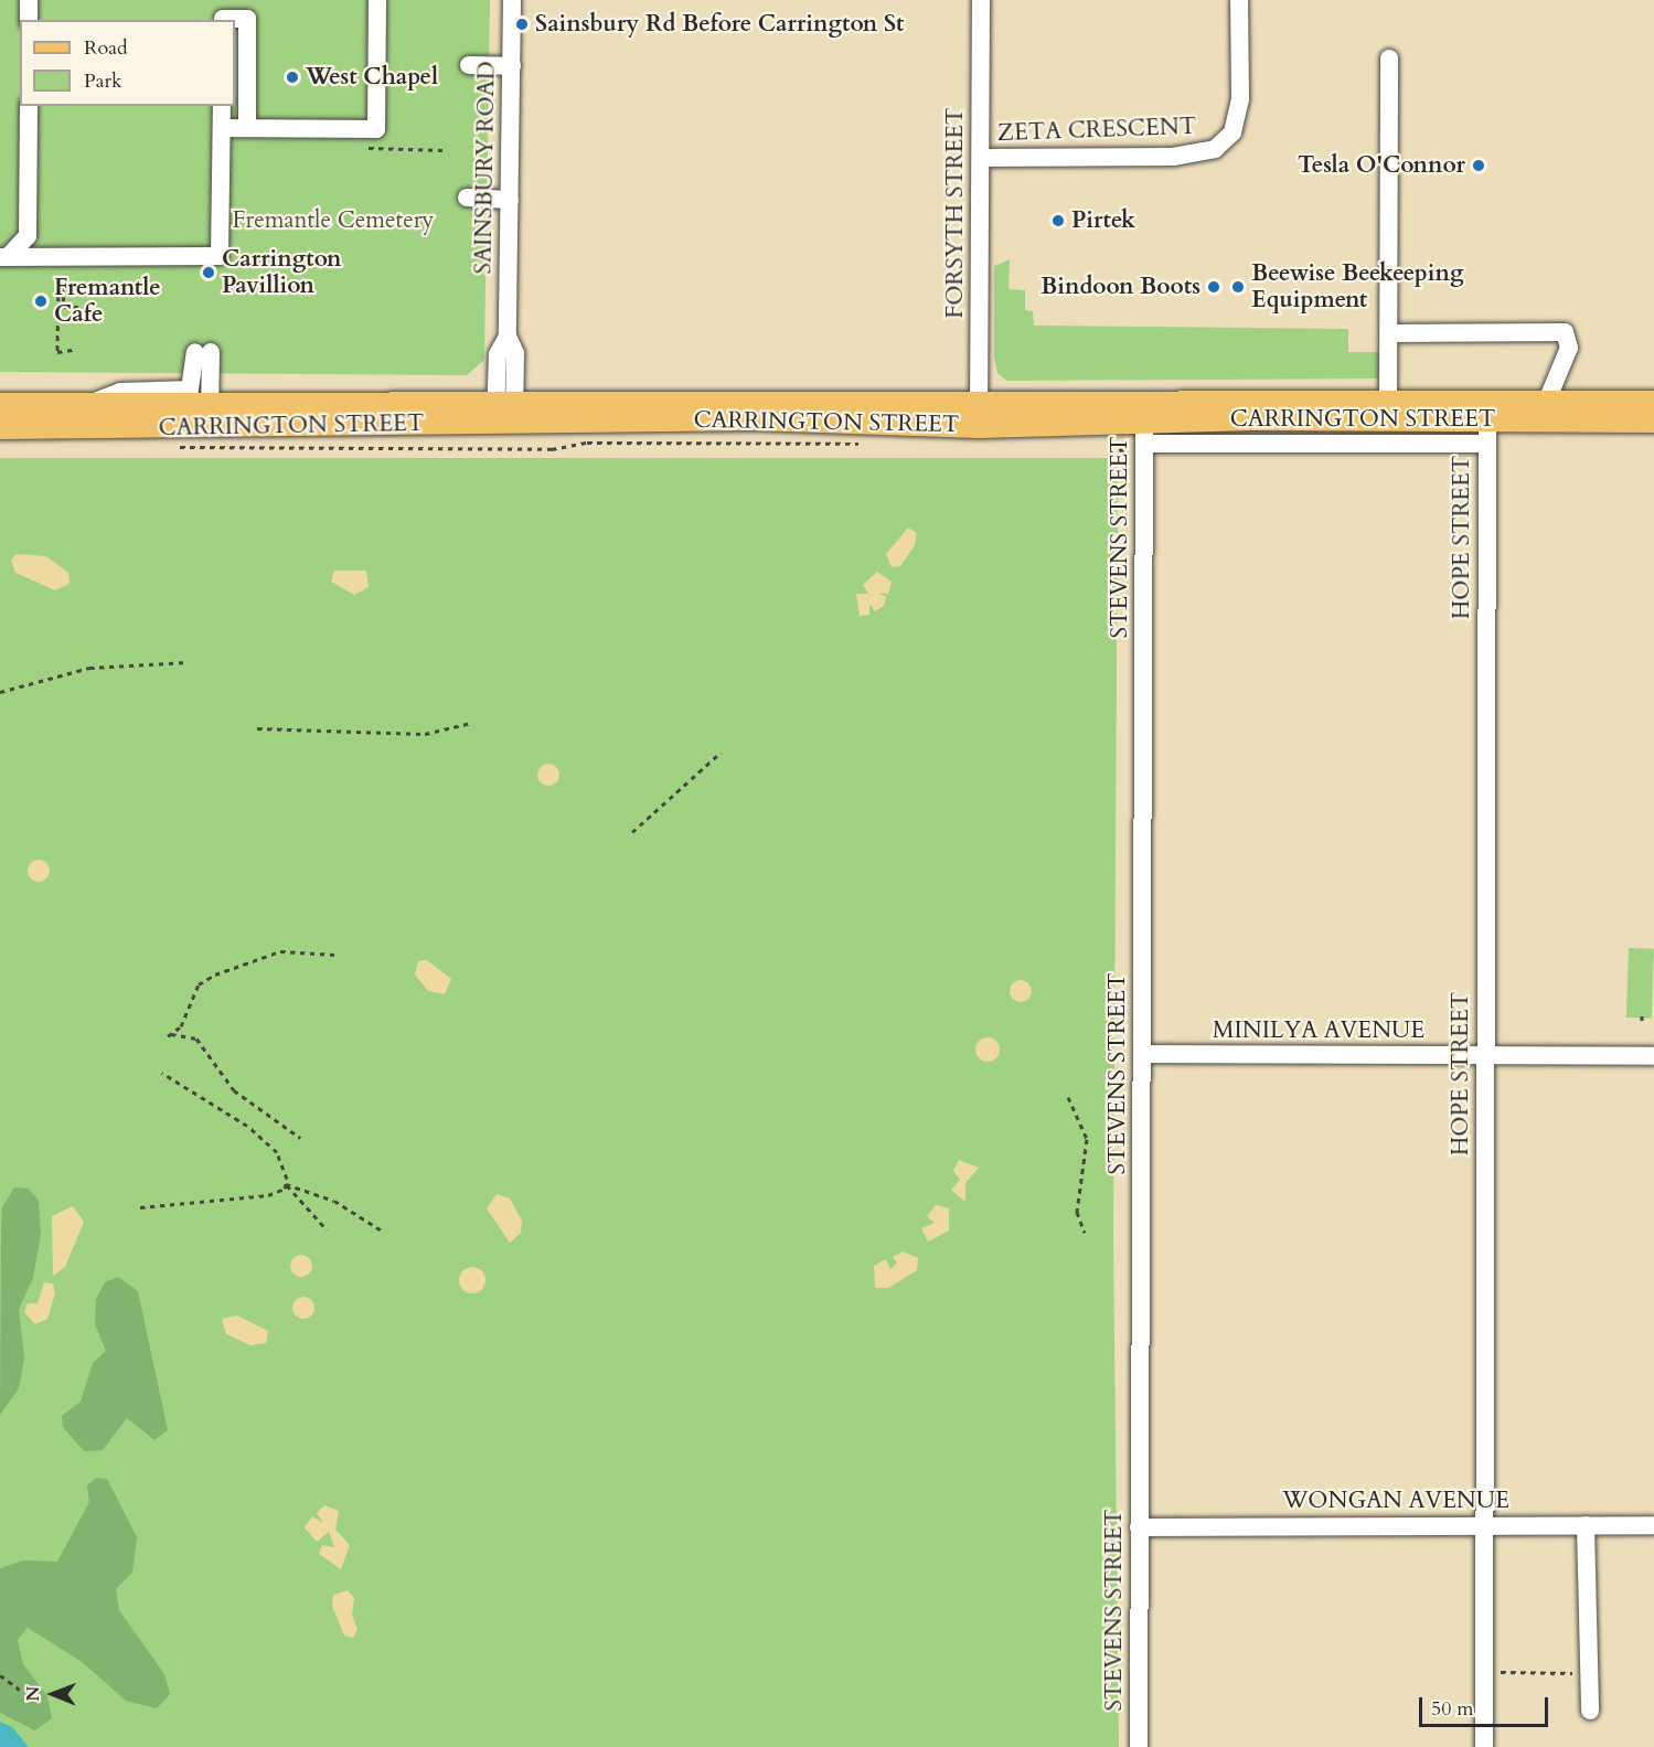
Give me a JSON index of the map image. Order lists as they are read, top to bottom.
{
  "streets": {
    "main road": ["CARRINGTON STREET"],
    "street": [
      "ZETA CRESCENT",
      "SAINSBURY ROAD",
      "FORSYTH STREET",
      "STEVENS STREET",
      "HOPE STREET",
      "MINILYA AVENUE",
      "WONGAN AVENUE"
    ]
  },
  "crossings": [
    ["ZETA CRESCENT", "FORSYTH STREET"],
    ["SAINSBURY ROAD", "CARRINGTON STREET"],
    ["FORSYTH STREET", "CARRINGTON STREET"],
    ["CARRINGTON STREET", "STEVENS STREET"],
    ["CARRINGTON STREET", "HOPE STREET"],
    ["STEVENS STREET", "MINILYA AVENUE"],
    ["STEVENS STREET", "WONGAN AVENUE"],
    ["HOPE STREET", "MINILYA AVENUE"],
    ["HOPE STREET", "WONGAN AVENUE"]
  ],
  "parks": ["Fremantle Cemetery"],
  "places": [
    "Sainsbury Rd Before Carrington St",
    "West Chapel",
    "Tesla O'Connor",
    "Pirtek",
    "Carrington Pavillion",
    "Bindoon Boots",
    "Beewise Beekeeping Equipment",
    "Fremantle Cafe"
  ],
  "legend": ["Road", "Park"],
  "scale_bar": "50 m",
  "north": "left"
}
